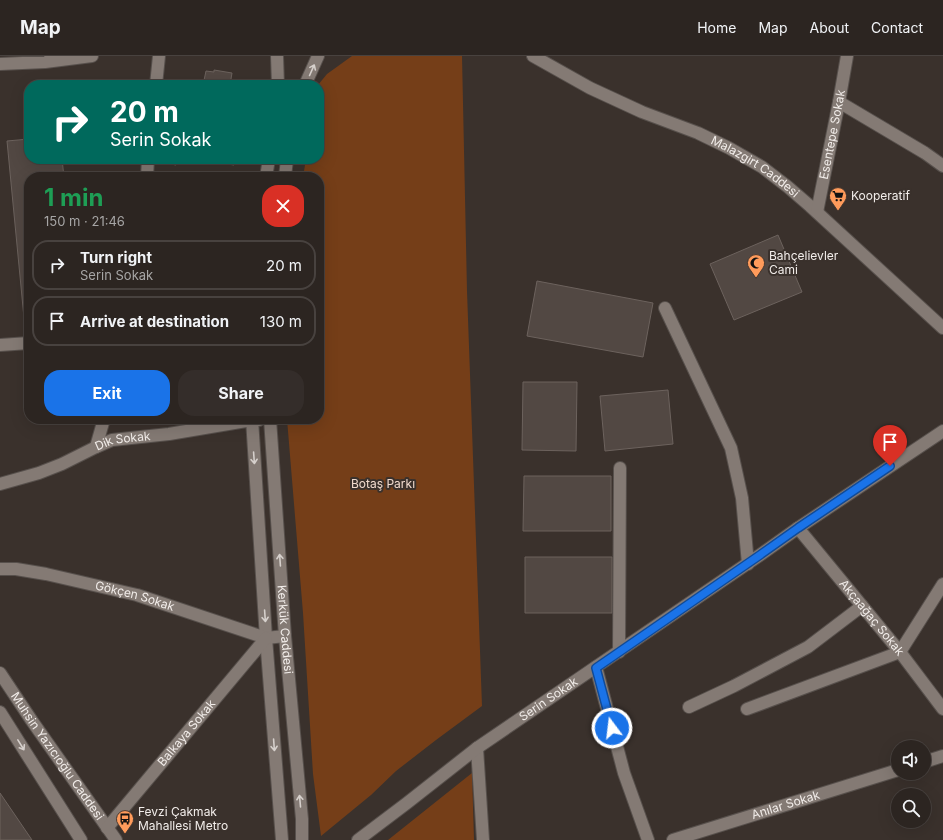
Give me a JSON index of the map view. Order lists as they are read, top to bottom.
{
  "streets": {
    "street": [
      "Esentepe Sokak",
      "Malazgirt Caddesi",
      "Dik Sokak",
      "Gökçen Sokak",
      "Akçaağaç Sokak",
      "Kerkük Caddesi",
      "Serin Sokak",
      "Balkaya Sokak",
      "Muhsin Yazıcıoğlu Caddesi",
      "Anılar Sokak"
    ]
  },
  "crossings": [
    ["Esentepe Sokak", "Malazgirt Caddesi"],
    ["Gökçen Sokak", "Kerkük Caddesi"],
    ["Gökçen Sokak", "Balkaya Sokak"],
    ["Akçaağaç Sokak", "Serin Sokak"],
    ["Kerkük Caddesi", "Balkaya Sokak"],
    ["Balkaya Sokak", "Muhsin Yazıcıoğlu Caddesi"]
  ],
  "parks": ["Botaş Parkı"],
  "places": {
    "supermarket": ["Kooperatif"],
    "mosque": ["Bahçelievler Cami"],
    "bus stop": ["Fevzi Çakmak Mahallesi Metro"]
  },
  "page": {
    "header": "Map",
    "nav": [
      "Home",
      "Map",
      "About",
      "Contact"
    ],
    "turn": ["20 m", "Serin Sokak"],
    "heading": ["1 min", "150 m · 21:46"],
    "list": [
      {
        "name": "Turn right",
        "note": "Serin Sokak",
        "value": "20 m"
      },
      {
        "name": "Arrive at destination",
        "value": "130 m"
      }
    ],
    "buttons": ["Exit", "Share"]
  }
}
